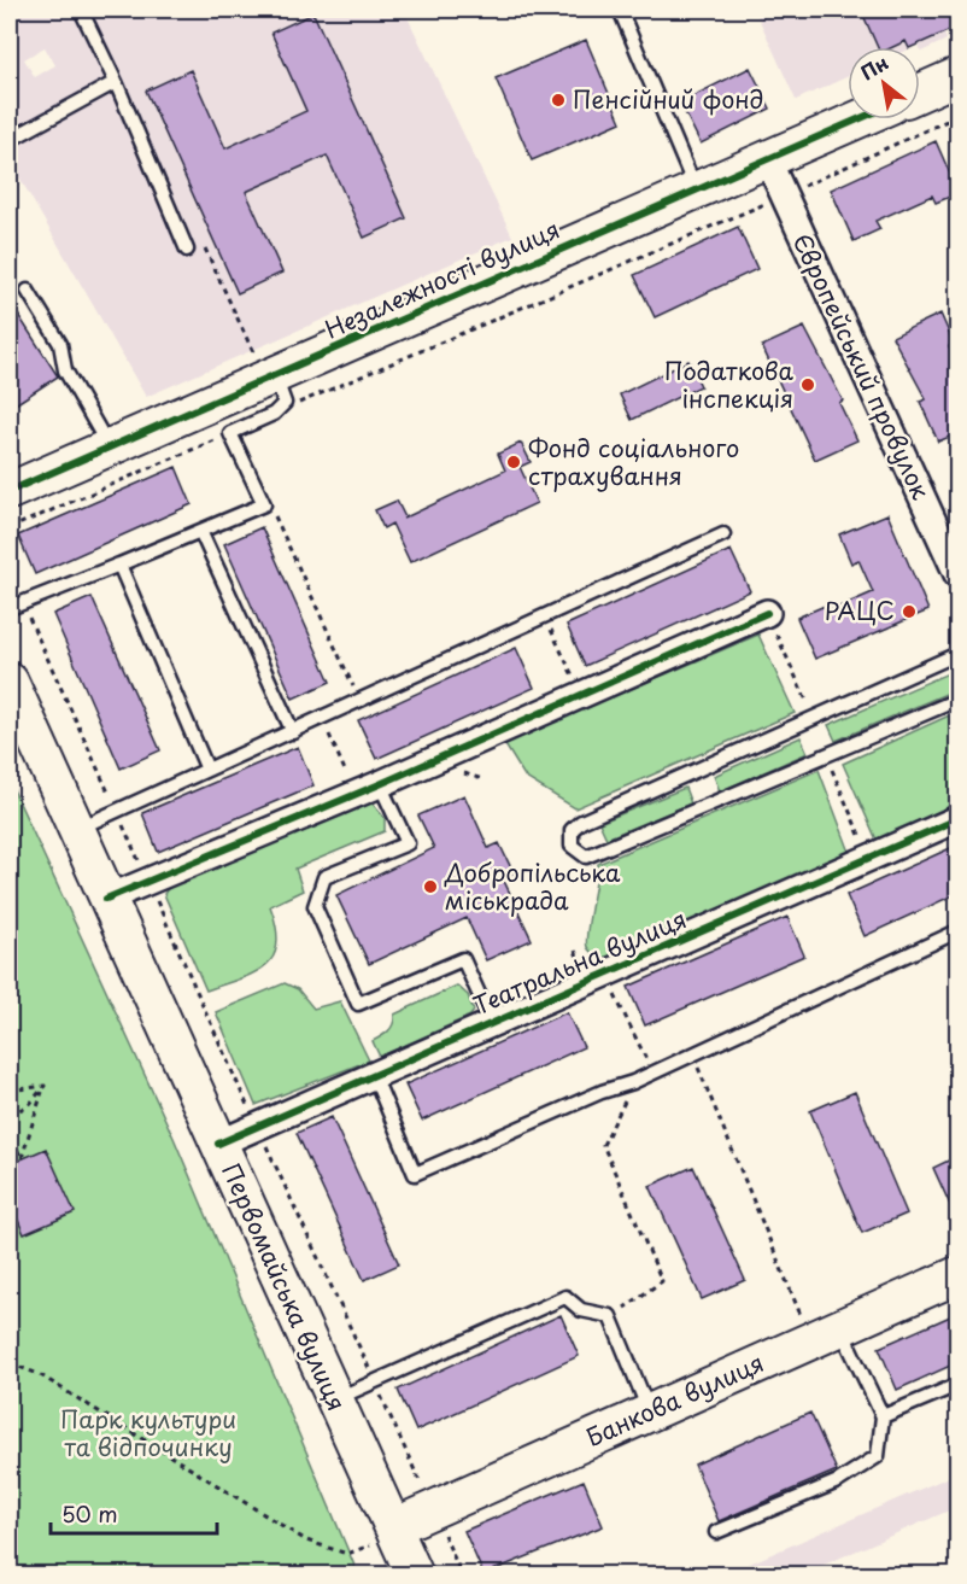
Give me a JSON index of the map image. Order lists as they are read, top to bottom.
{
  "streets": {
    "street": [
      "Незалежності вулиця",
      "Європейський провулок",
      "Театральна вулиця",
      "Первомайська вулиця",
      "Банкова вулиця"
    ]
  },
  "crossings": [
    ["Незалежності вулиця", "Європейський провулок"],
    ["Театральна вулиця", "Первомайська вулиця"],
    ["Первомайська вулиця", "Банкова вулиця"]
  ],
  "parks": ["Парк культури та відпочинку"],
  "places": [
    "Пенсійний фонд",
    "Податкова інспекція",
    "Фонд соціального страхування",
    "РАЦС",
    "Добропільська міськрада"
  ],
  "scale_bar": "50 m",
  "north": "top left"
}
